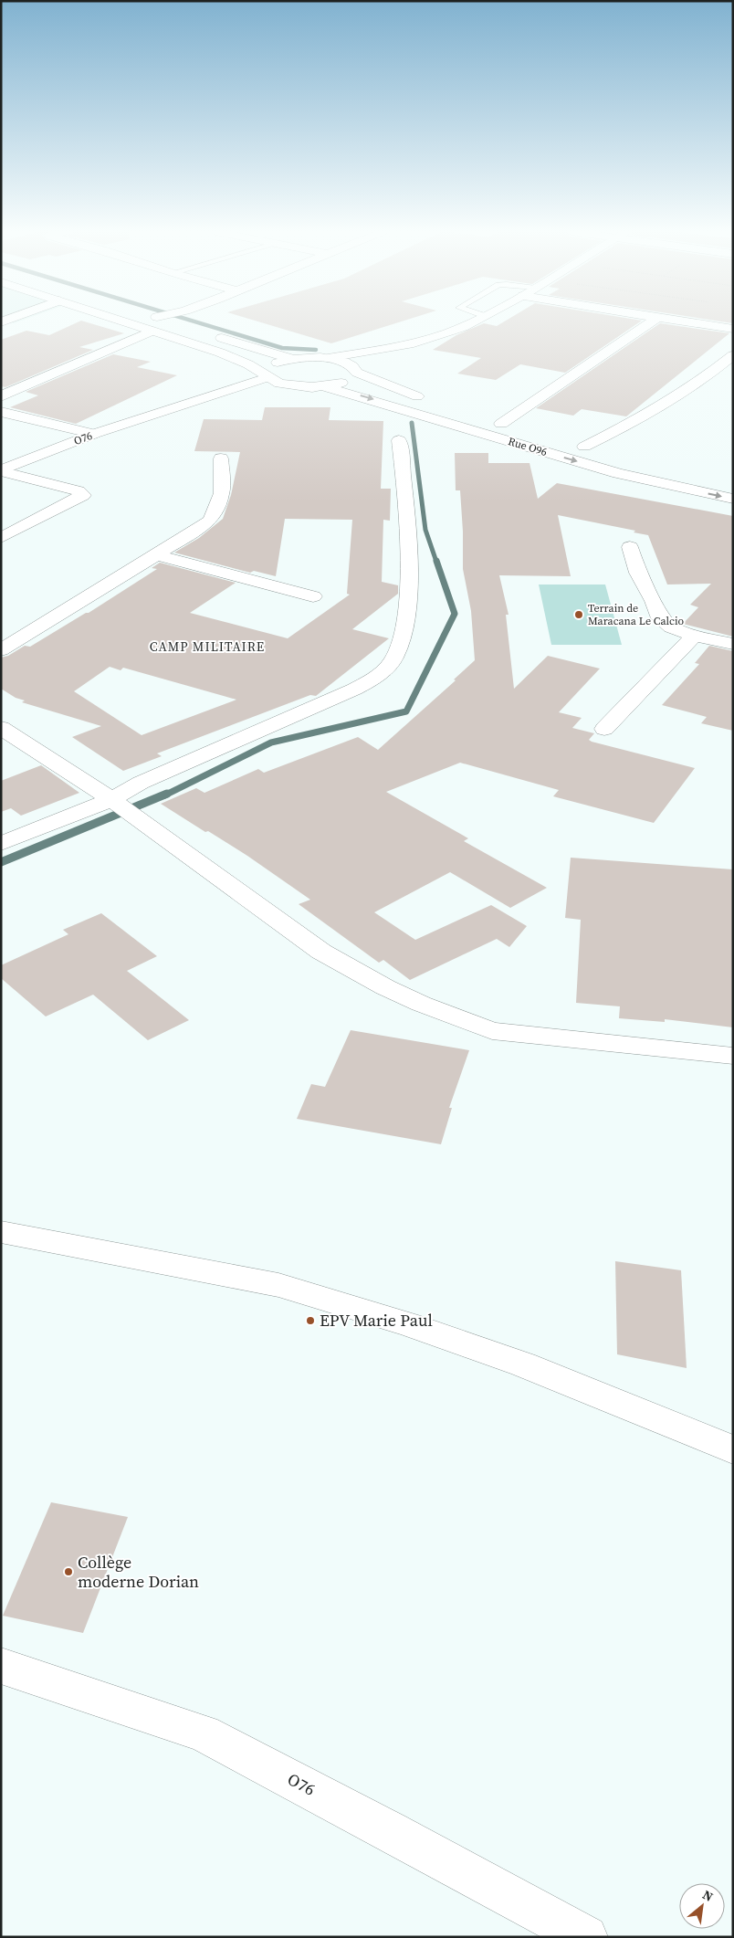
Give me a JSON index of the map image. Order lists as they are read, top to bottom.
{
  "streets": {
    "street": ["O76", "Rue O96"]
  },
  "districts": ["CAMP MILITAIRE"],
  "places": ["Terrain de Maracana Le Calcio", "EPV Marie Paul", "Collège moderne Dorian"],
  "north": "top right"
}
